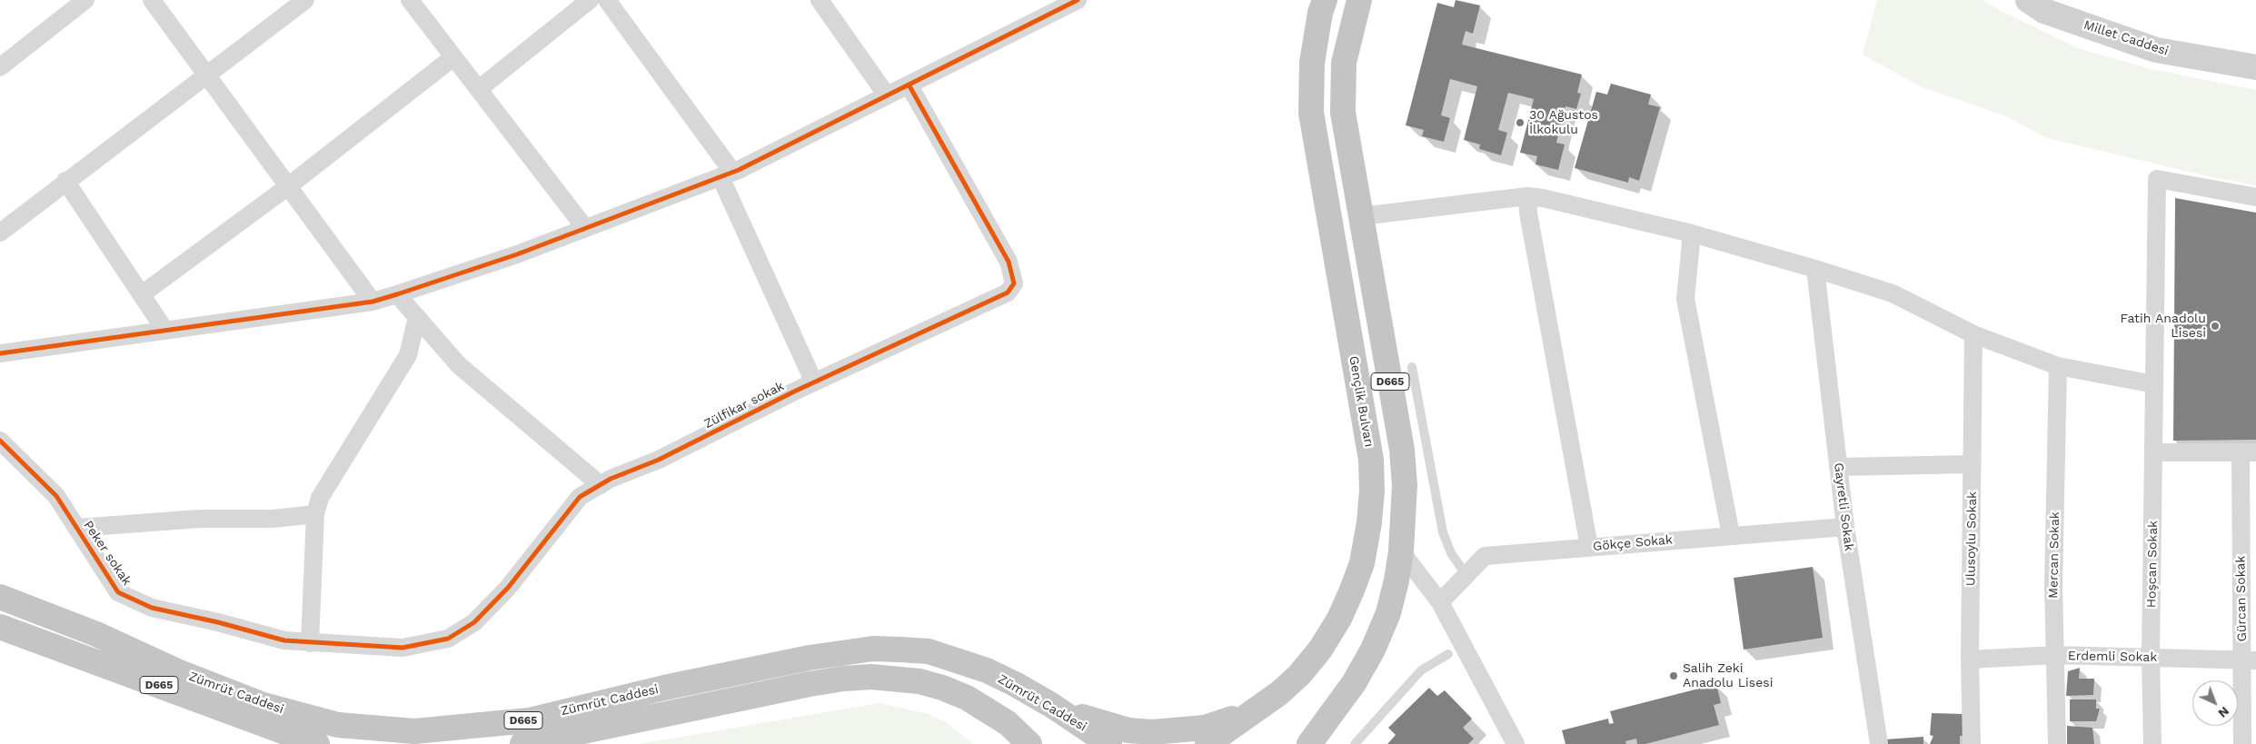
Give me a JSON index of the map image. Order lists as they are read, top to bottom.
{
  "streets": {
    "highway": ["D665", "Gençlik Bulvarı", "Zümrüt Caddesi"],
    "main road": ["Millet Caddesi"],
    "street": [
      "Zülfikar sokak",
      "Gayretli Sokak",
      "Ulusoylu Sokak",
      "Gökçe Sokak",
      "Peker sokak",
      "Mercan Sokak",
      "Hoşcan Sokak",
      "Gürcan Sokak",
      "Erdemli Sokak"
    ]
  },
  "crossings": [
    ["Zülfikar sokak", "Peker sokak"],
    ["Gayretli Sokak", "Gökçe Sokak"],
    ["Ulusoylu Sokak", "Erdemli Sokak"],
    ["Mercan Sokak", "Erdemli Sokak"],
    ["Hoşcan Sokak", "Erdemli Sokak"],
    ["Gürcan Sokak", "Erdemli Sokak"]
  ],
  "places": ["30 Ağustos İlkokulu", "Fatih Anadolu Lisesi", "Salih Zeki Anadolu Lisesi"],
  "north": "bottom right"
}
